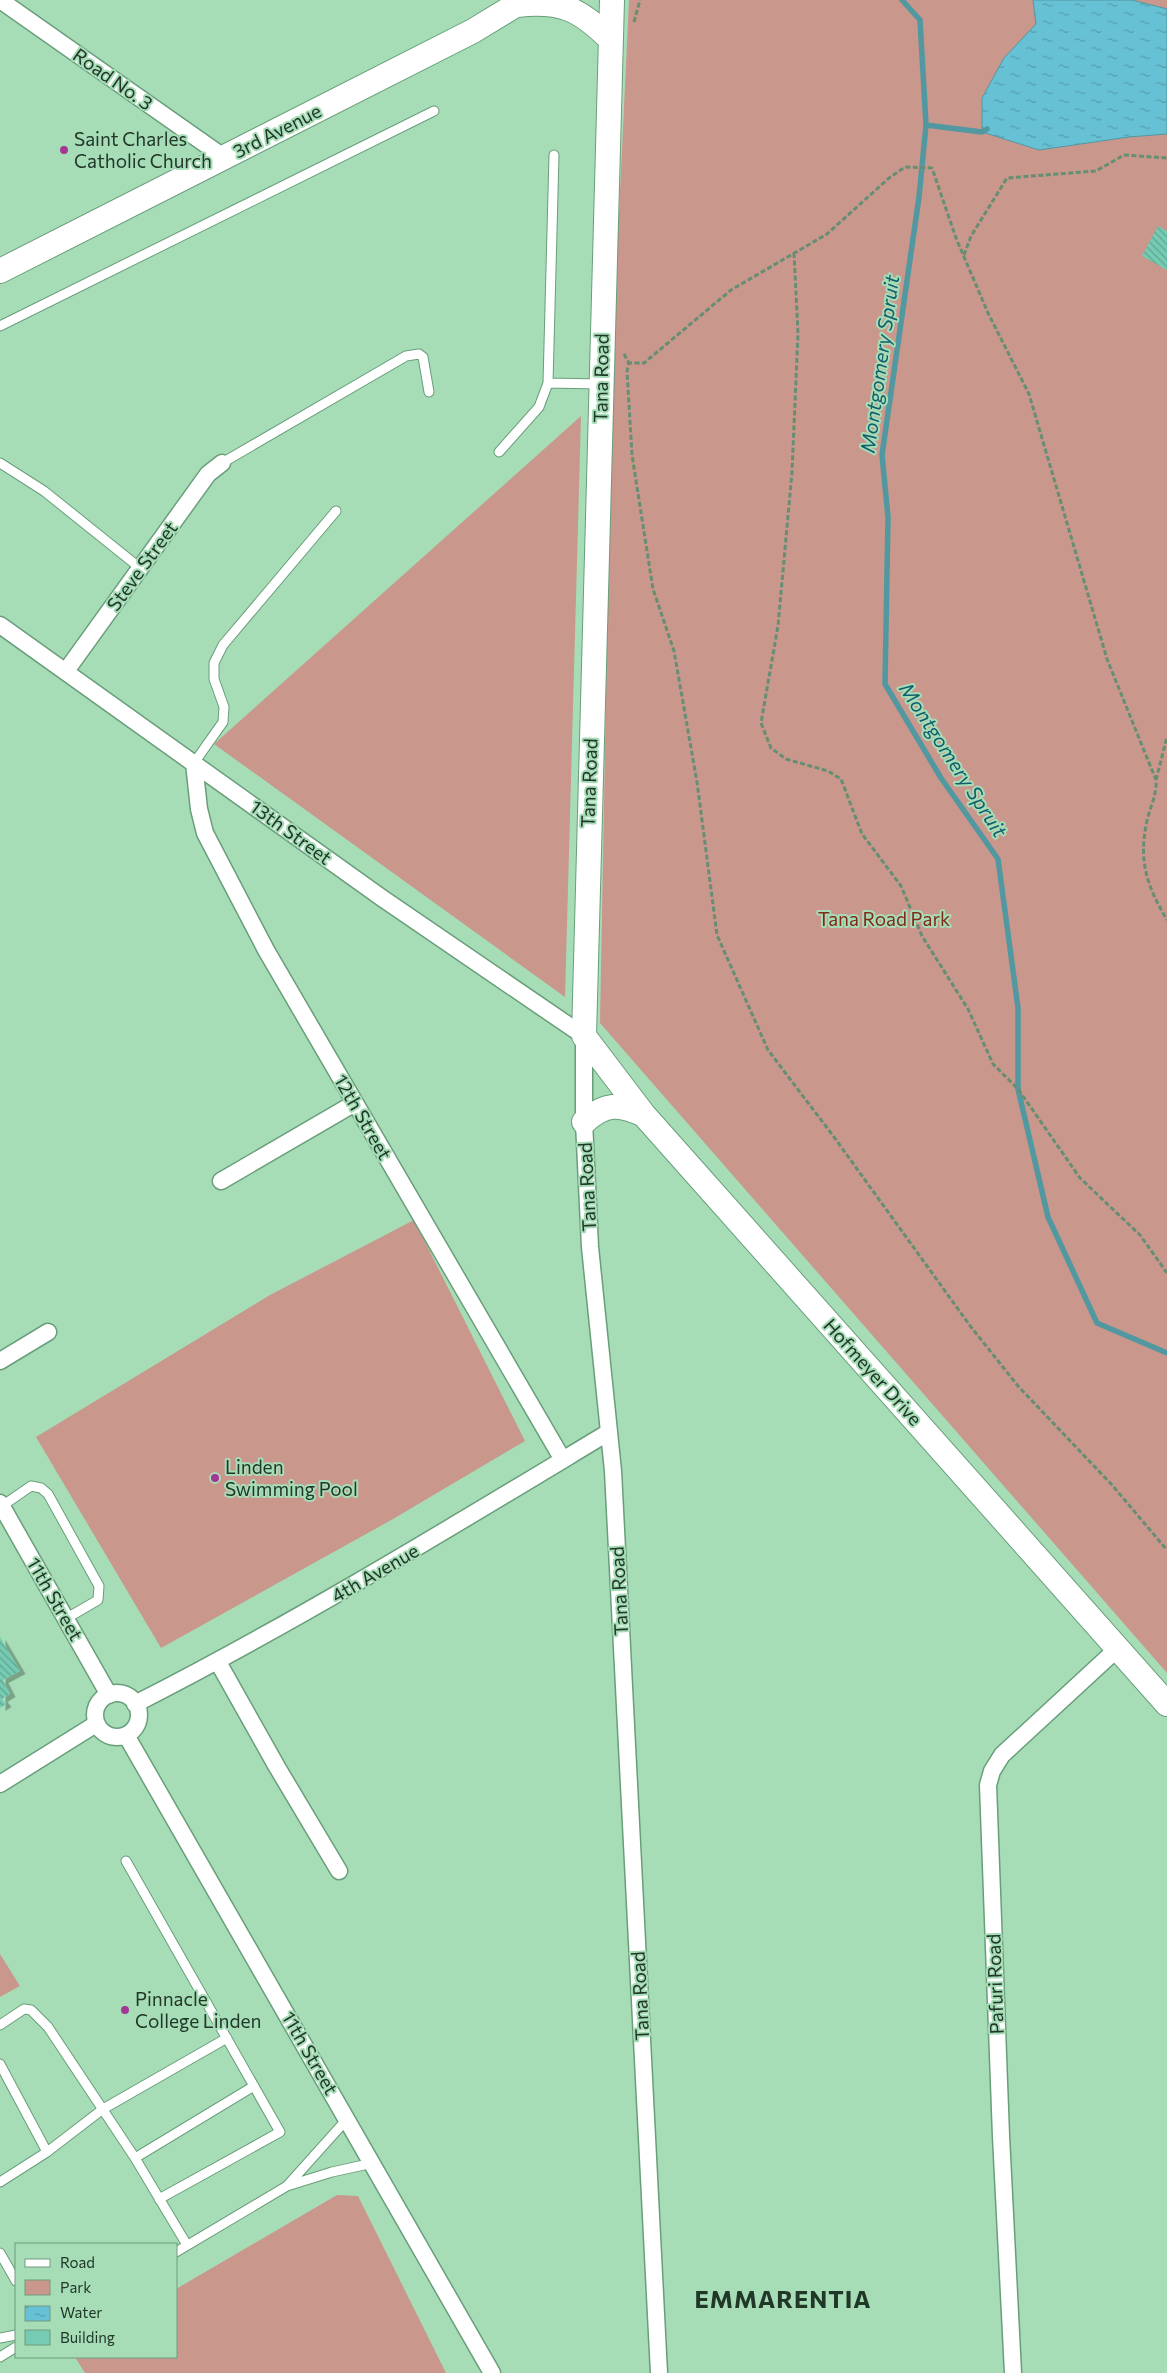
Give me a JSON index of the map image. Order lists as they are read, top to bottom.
{
  "streets": {
    "main road": ["3rd Avenue", "Tana Road", "Hofmeyer Drive"],
    "street": [
      "Road No. 3",
      "Steve Street",
      "13th Street",
      "12th Street",
      "4th Avenue",
      "11th Street",
      "Pafuri Road"
    ]
  },
  "crossings": [
    ["Road No. 3", "3rd Avenue"],
    ["Tana Road", "13th Street"],
    ["Tana Road", "Hofmeyer Drive"],
    ["Tana Road", "4th Avenue"],
    ["Steve Street", "13th Street"],
    ["13th Street", "12th Street"],
    ["13th Street", "Hofmeyer Drive"],
    ["12th Street", "4th Avenue"],
    ["Hofmeyer Drive", "Pafuri Road"],
    ["4th Avenue", "11th Street"]
  ],
  "districts": ["EMMARENTIA"],
  "water": ["Montgomery Spruit"],
  "parks": ["Tana Road Park"],
  "places": ["Saint Charles Catholic Church", "Linden Swimming Pool", "Pinnacle College Linden"],
  "legend": [
    "Road",
    "Park",
    "Water",
    "Building"
  ]
}
